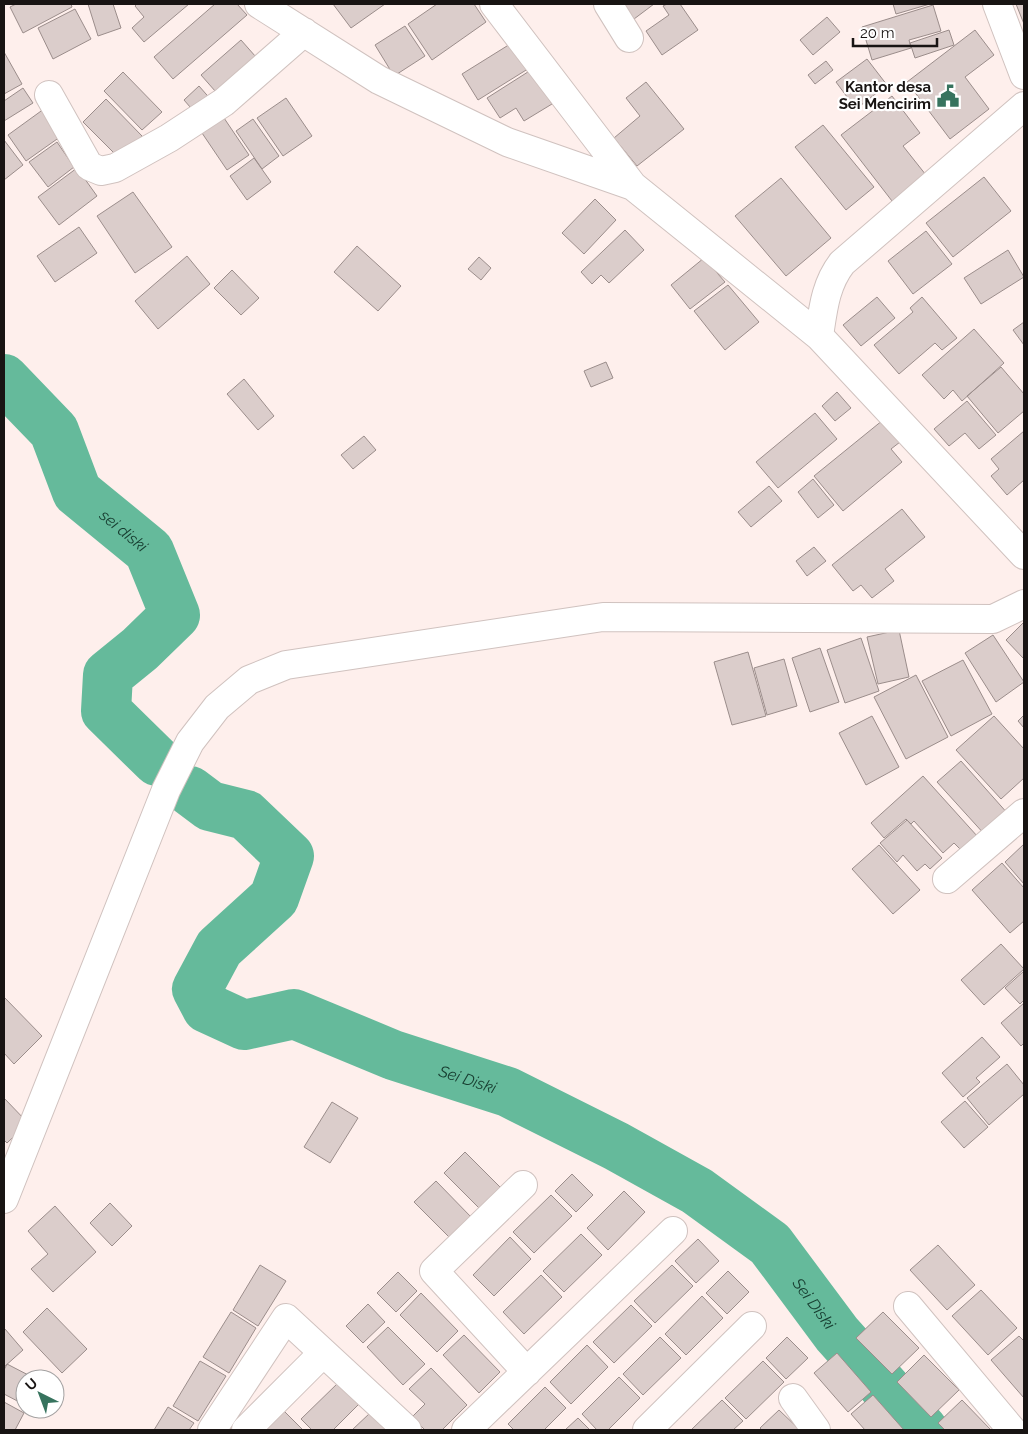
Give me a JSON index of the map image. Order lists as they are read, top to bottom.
{
  "water": ["sei diski", "Sei Diski"],
  "places": {
    "public building": ["Kantor desa Sei Mencirim"]
  },
  "scale_bar": "20 m",
  "north": "top left"
}
